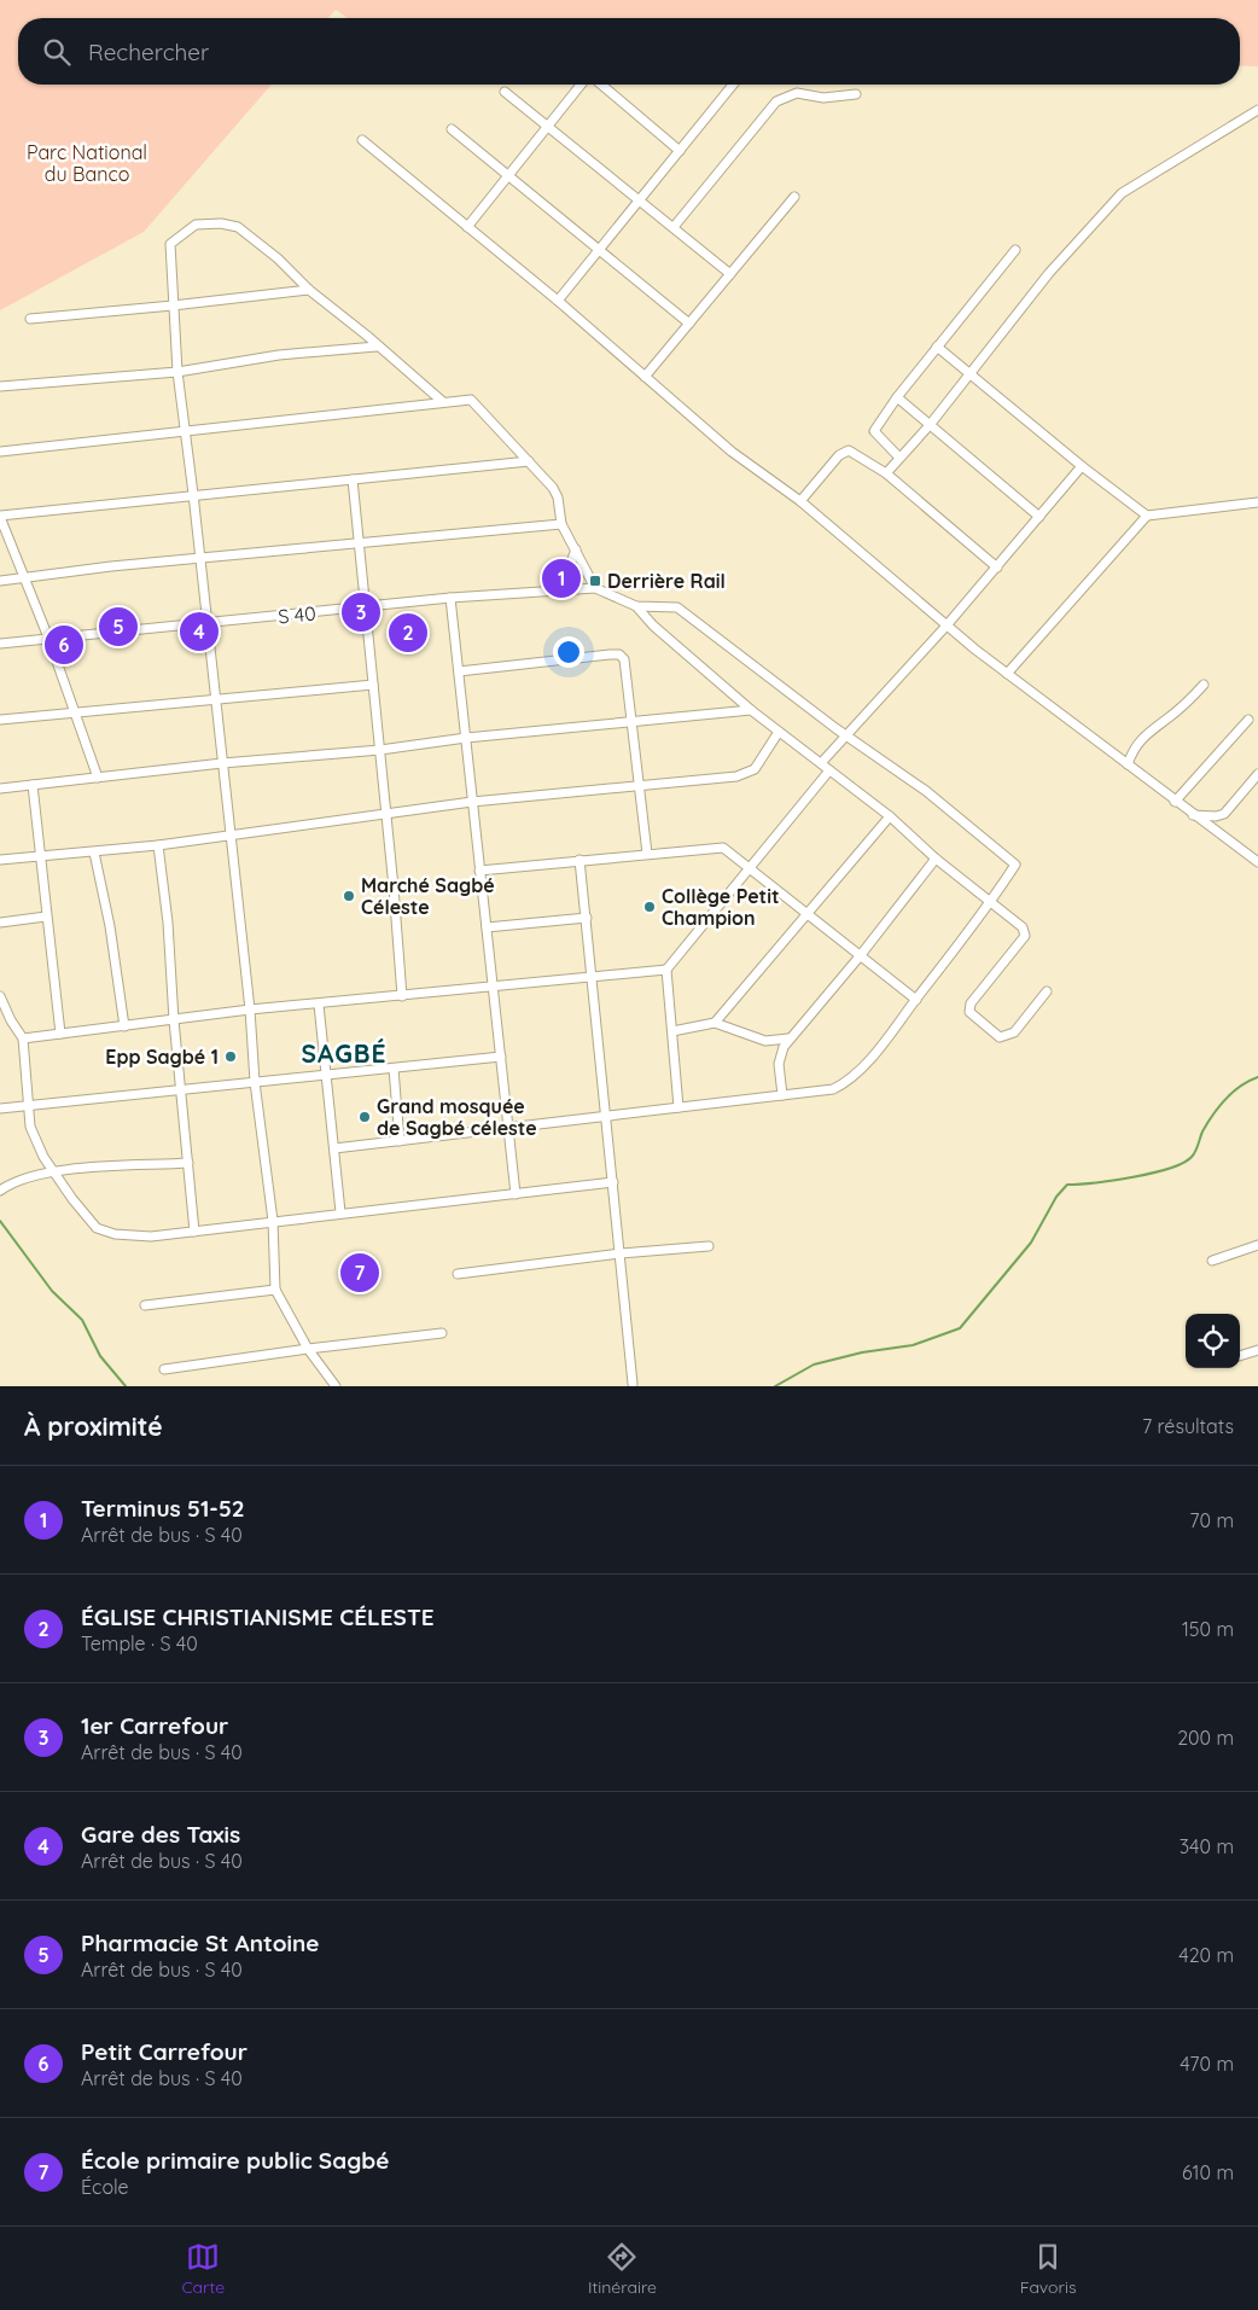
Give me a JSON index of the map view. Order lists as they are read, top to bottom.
{
  "streets": {
    "street": ["S 40"]
  },
  "districts": ["SAGBÉ"],
  "parks": ["Parc National du Banco"],
  "places": {
    "transit": ["Derrière Rail"],
    "other": [
      "Marché Sagbé Céleste",
      "Collège Petit Champion",
      "Epp Sagbé 1",
      "Grand mosquée de Sagbé céleste"
    ]
  },
  "page": {
    "search": "Rechercher",
    "pins": [
      "1",
      "3",
      "5",
      "4",
      "2",
      "6",
      "7"
    ],
    "heading": ["À proximité", "7 résultats"],
    "list": [
      {
        "mark": "1",
        "name": "Terminus 51-52",
        "note": "Arrêt de bus · S 40",
        "value": "70 m"
      },
      {
        "mark": "2",
        "name": "ÉGLISE CHRISTIANISME CÉLESTE",
        "note": "Temple · S 40",
        "value": "150 m"
      },
      {
        "mark": "3",
        "name": "1er Carrefour",
        "note": "Arrêt de bus · S 40",
        "value": "200 m"
      },
      {
        "mark": "4",
        "name": "Gare des Taxis",
        "note": "Arrêt de bus · S 40",
        "value": "340 m"
      },
      {
        "mark": "5",
        "name": "Pharmacie St Antoine",
        "note": "Arrêt de bus · S 40",
        "value": "420 m"
      },
      {
        "mark": "6",
        "name": "Petit Carrefour",
        "note": "Arrêt de bus · S 40",
        "value": "470 m"
      },
      {
        "mark": "7",
        "name": "École primaire public Sagbé",
        "note": "École",
        "value": "610 m"
      }
    ],
    "nav": ["Carte", "Itinéraire", "Favoris"]
  }
}
